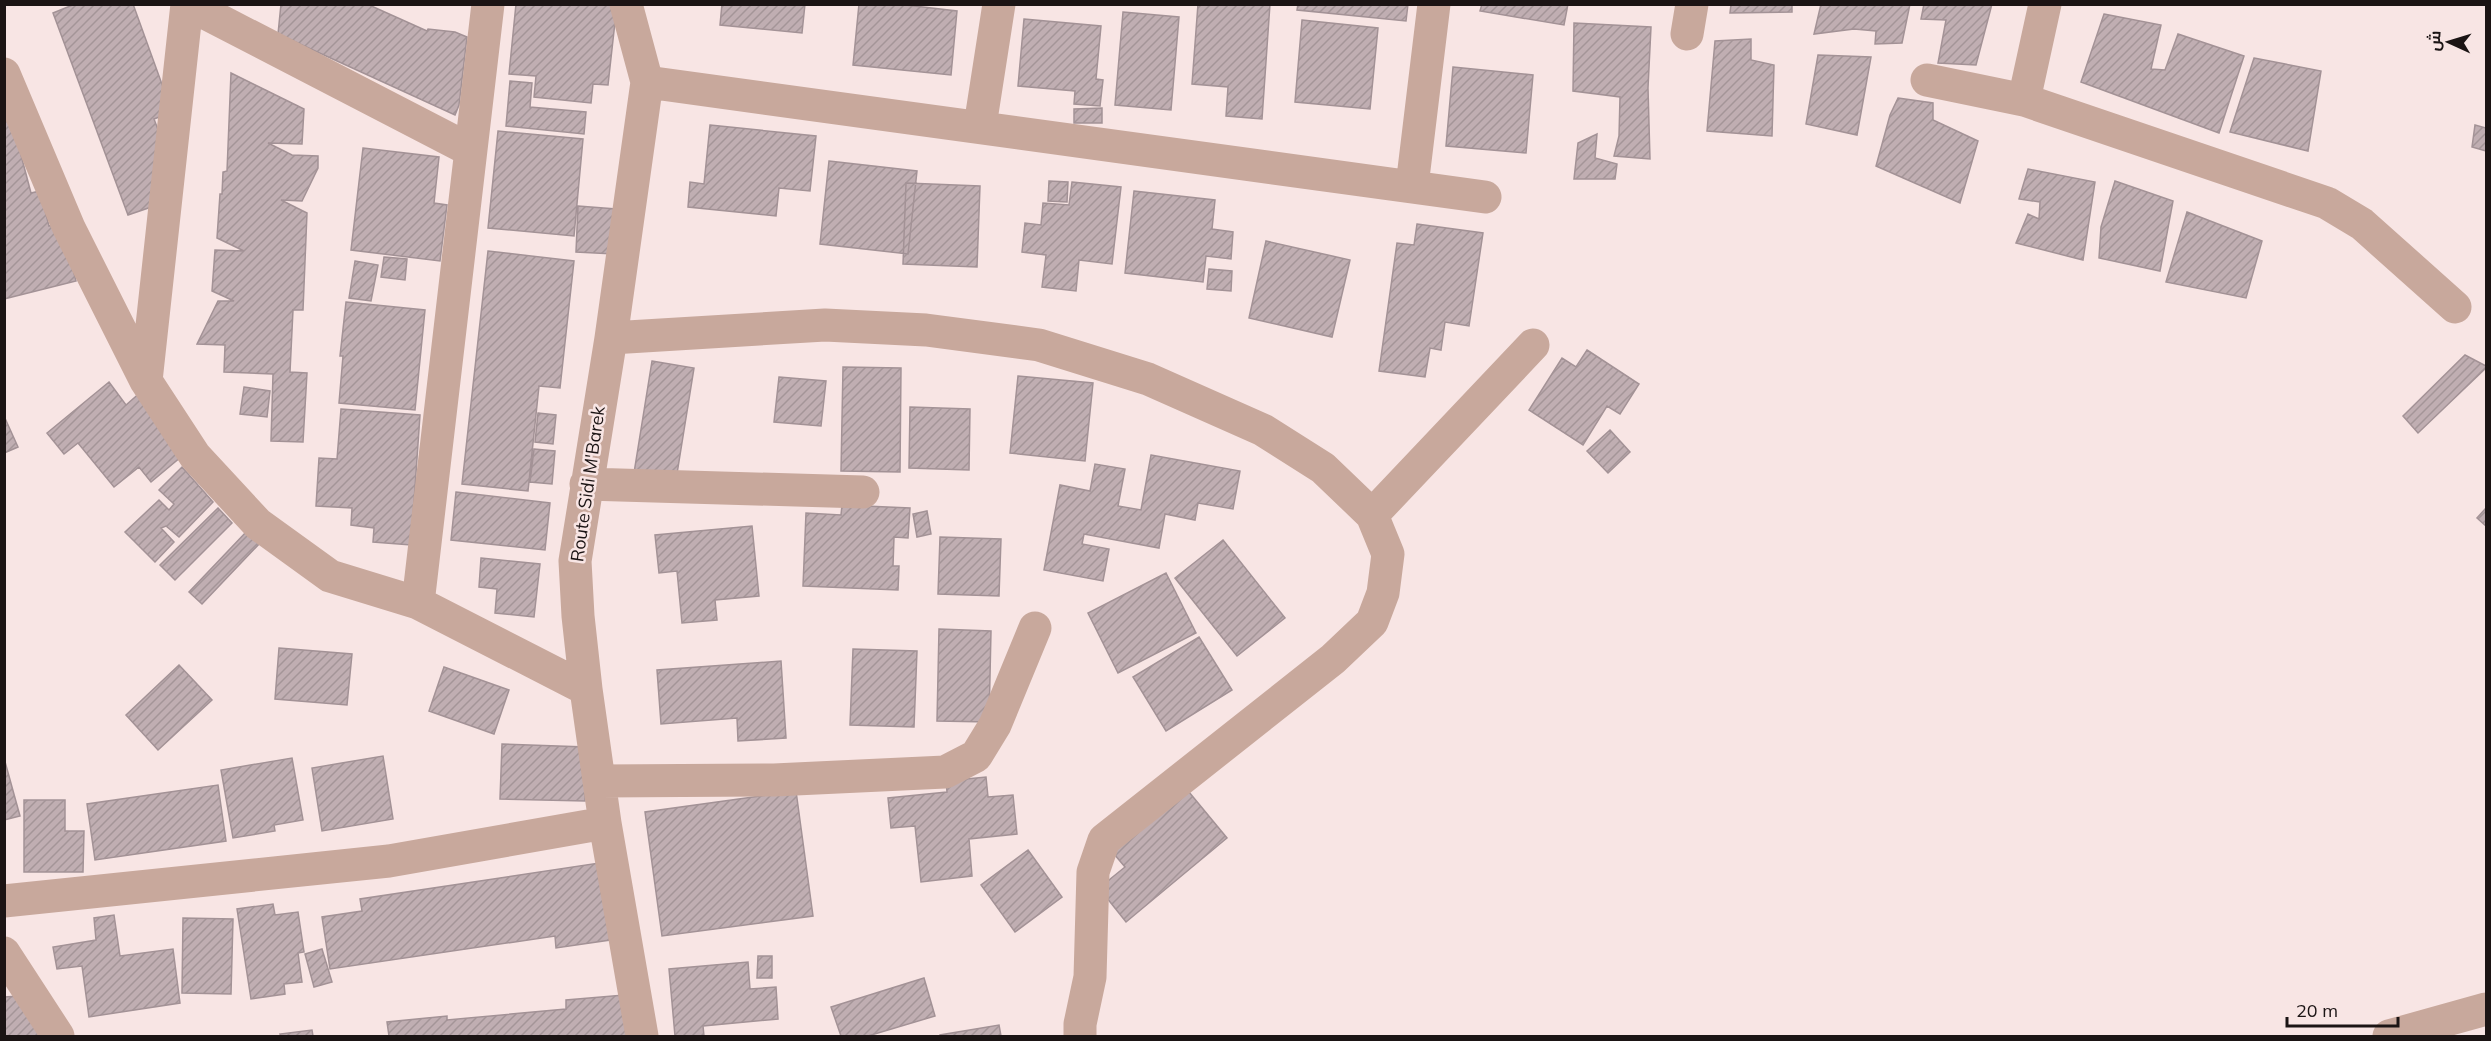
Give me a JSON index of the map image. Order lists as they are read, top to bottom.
{
  "streets": {
    "street": ["Route Sidi M'Barek"]
  },
  "scale_bar": "20 m",
  "north": "left"
}
